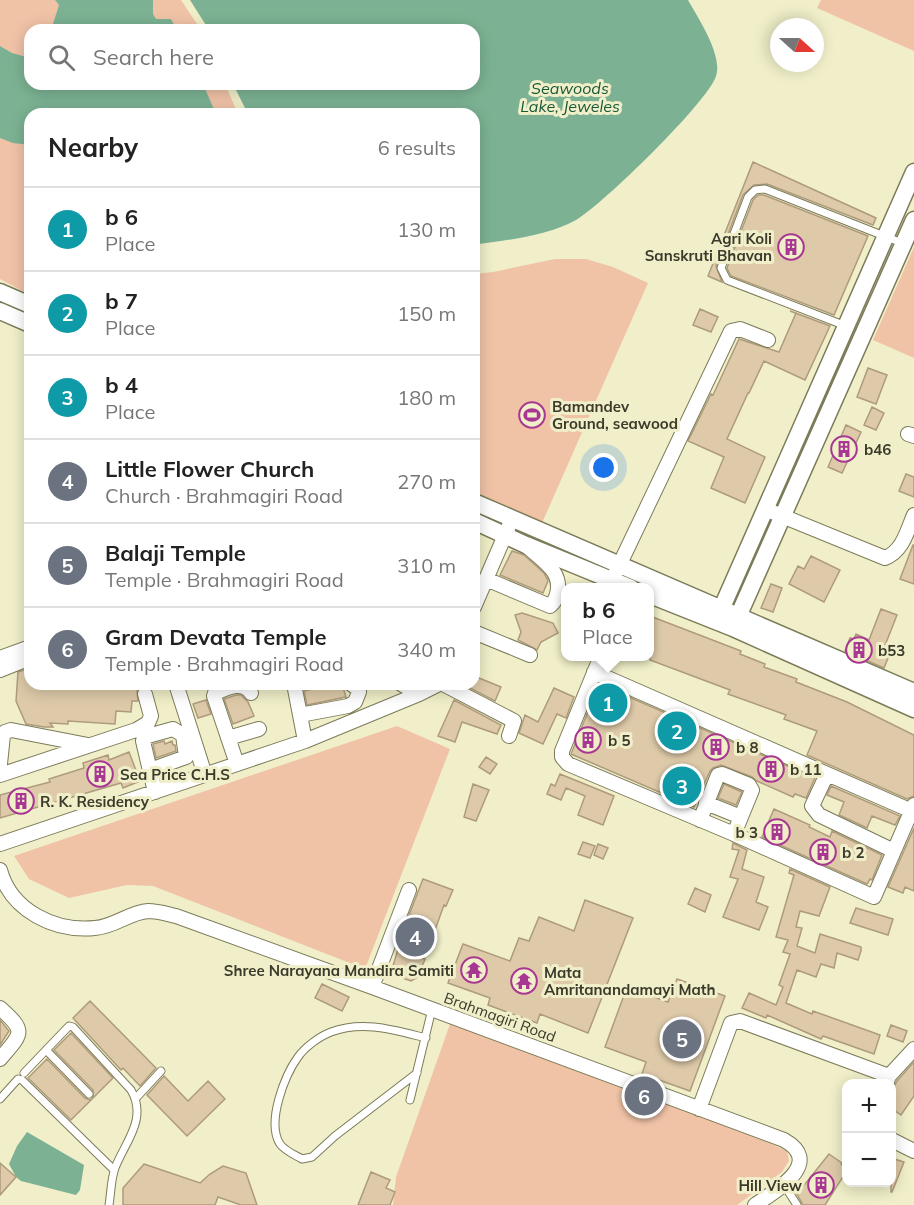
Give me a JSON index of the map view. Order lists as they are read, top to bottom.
{
  "streets": {
    "street": ["Brahmagiri Road"]
  },
  "water": ["Seawoods Lake, Jeweles"],
  "places": {
    "building": [
      "Agri Koli Sanskruti Bhavan",
      "b46",
      "b53",
      "b 5",
      "b 8",
      "b 11",
      "Sea Price C.H.S",
      "R. K. Residency",
      "b 3",
      "b 2",
      "Hill View"
    ],
    "sports": ["Bamandev Ground, seawood"],
    "temple": ["Shree Narayana Mandira Samiti", "Mata Amritanandamayi Math"]
  },
  "north": "right",
  "page": {
    "search": "Search here",
    "heading": ["Nearby", "6 results"],
    "list": [
      {
        "mark": "1",
        "name": "b 6",
        "note": "Place",
        "value": "130 m"
      },
      {
        "mark": "2",
        "name": "b 7",
        "note": "Place",
        "value": "150 m"
      },
      {
        "mark": "3",
        "name": "b 4",
        "note": "Place",
        "value": "180 m"
      },
      {
        "mark": "4",
        "name": "Little Flower Church",
        "note": "Church · Brahmagiri Road",
        "value": "270 m"
      },
      {
        "mark": "5",
        "name": "Balaji Temple",
        "note": "Temple · Brahmagiri Road",
        "value": "310 m"
      },
      {
        "mark": "6",
        "name": "Gram Devata Temple",
        "note": "Temple · Brahmagiri Road",
        "value": "340 m"
      }
    ],
    "popup": ["b 6", "Place"],
    "pins": [
      "1",
      "2",
      "3",
      "4",
      "5",
      "6"
    ],
    "map_buttons": ["+", "−"]
  }
}
